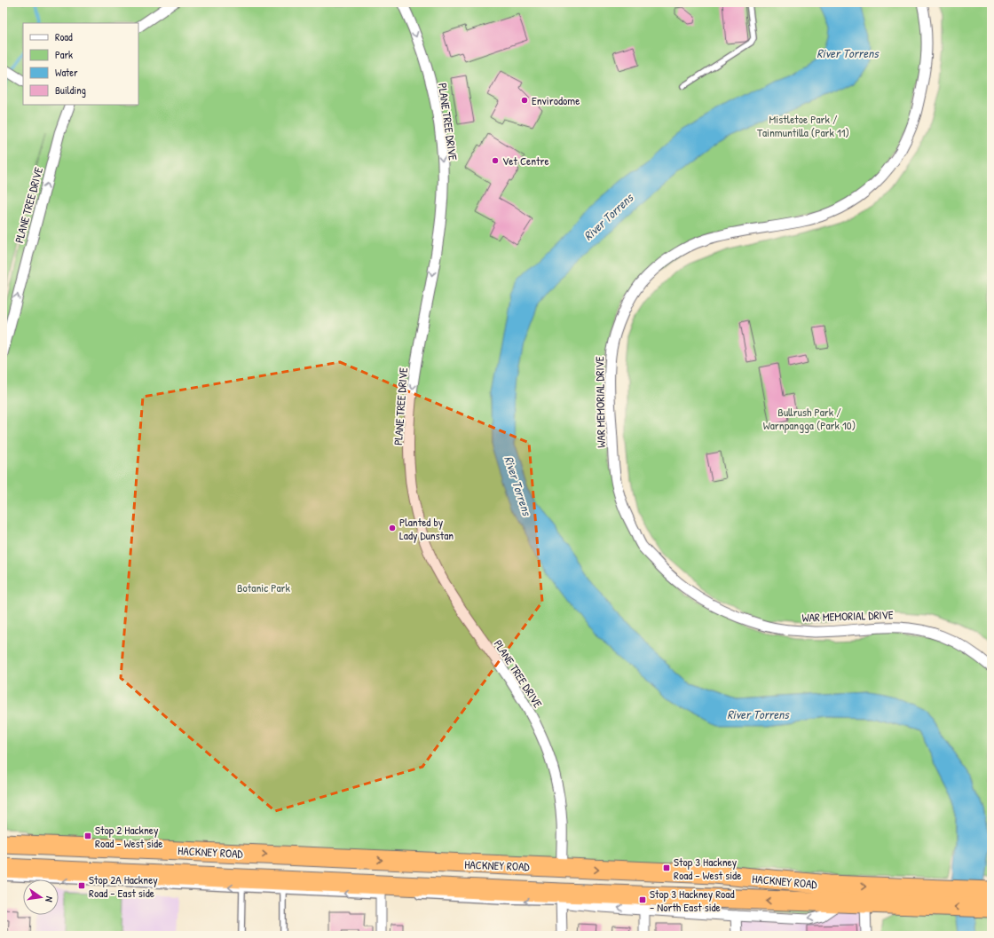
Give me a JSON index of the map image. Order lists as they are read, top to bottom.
{
  "streets": {
    "highway": ["HACKNEY ROAD"],
    "street": ["PLANE TREE DRIVE", "WAR MEMORIAL DRIVE"]
  },
  "crossings": [
    ["PLANE TREE DRIVE", "HACKNEY ROAD"]
  ],
  "water": ["River Torrens"],
  "parks": ["Mistletoe Park / Tainmuntilla (Park 11)", "Bullrush Park / Warnpangga (Park 10)", "Botanic Park"],
  "places": {
    "other": ["Envirodome", "Vet Centre", "Planted by Lady Dunstan"],
    "transit": [
      "Stop 2 Hackney Road - West side",
      "Stop 3 Hackney Road - West side",
      "Stop 2A Hackney Road - East side",
      "Stop 3 Hackney Road - North East side"
    ]
  },
  "legend": [
    "Road",
    "Park",
    "Water",
    "Building"
  ],
  "north": "right"
}
